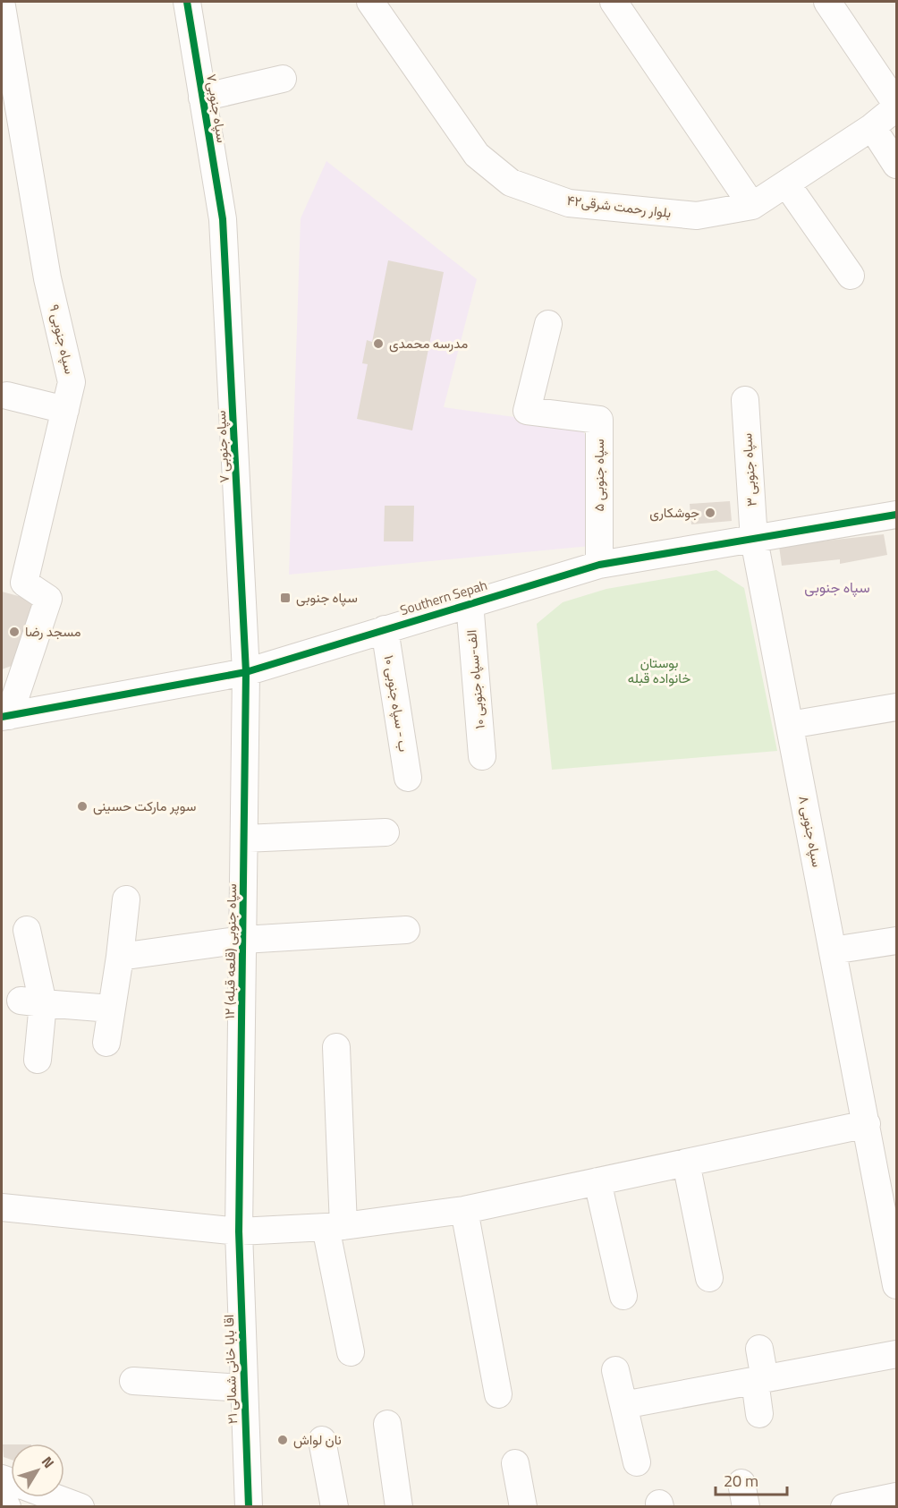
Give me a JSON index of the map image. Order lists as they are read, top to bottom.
{
  "streets": {
    "street": [
      "سپاه جنوبی۷",
      "بلوار رحمت شرقی۴۲",
      "۹ سپاه جنوبی",
      "۷ سپاه جنوبی",
      "۳ سپاه جنوبی",
      "۵ سپاه جنوبی",
      "Southern Sepah",
      "۱۰ الف-سپاه جنوبی",
      "۱۰ ب - سپاه جنوبی",
      "۸ سپاه جنوبی",
      "۱۲ سپاه جنوبی (قلعه قبله)",
      "۲۱ اقا بابا خانی شمالی"
    ]
  },
  "crossings": [
    ["سپاه جنوبی۷", "۷ سپاه جنوبی"],
    ["۹ سپاه جنوبی", "Southern Sepah"],
    ["۷ سپاه جنوبی", "Southern Sepah"],
    ["۷ سپاه جنوبی", "۱۲ سپاه جنوبی (قلعه قبله)"],
    ["۳ سپاه جنوبی", "Southern Sepah"],
    ["۳ سپاه جنوبی", "۸ سپاه جنوبی"],
    ["۵ سپاه جنوبی", "Southern Sepah"],
    ["Southern Sepah", "۱۰ الف-سپاه جنوبی"],
    ["Southern Sepah", "۱۰ ب - سپاه جنوبی"],
    ["Southern Sepah", "۸ سپاه جنوبی"],
    ["Southern Sepah", "۱۲ سپاه جنوبی (قلعه قبله)"],
    ["۱۲ سپاه جنوبی (قلعه قبله)", "۲۱ اقا بابا خانی شمالی"]
  ],
  "districts": ["سپاه جنوبی"],
  "parks": ["بوستان خانواده قبله"],
  "places": {
    "other": [
      "مدرسه محمدی",
      "جوشکاری",
      "مسجد رضا",
      "سوپر مارکت حسینی",
      "نان لواش"
    ],
    "transit": ["سپاه جنوبی"]
  },
  "scale_bar": "20 m",
  "north": "top right"
}
